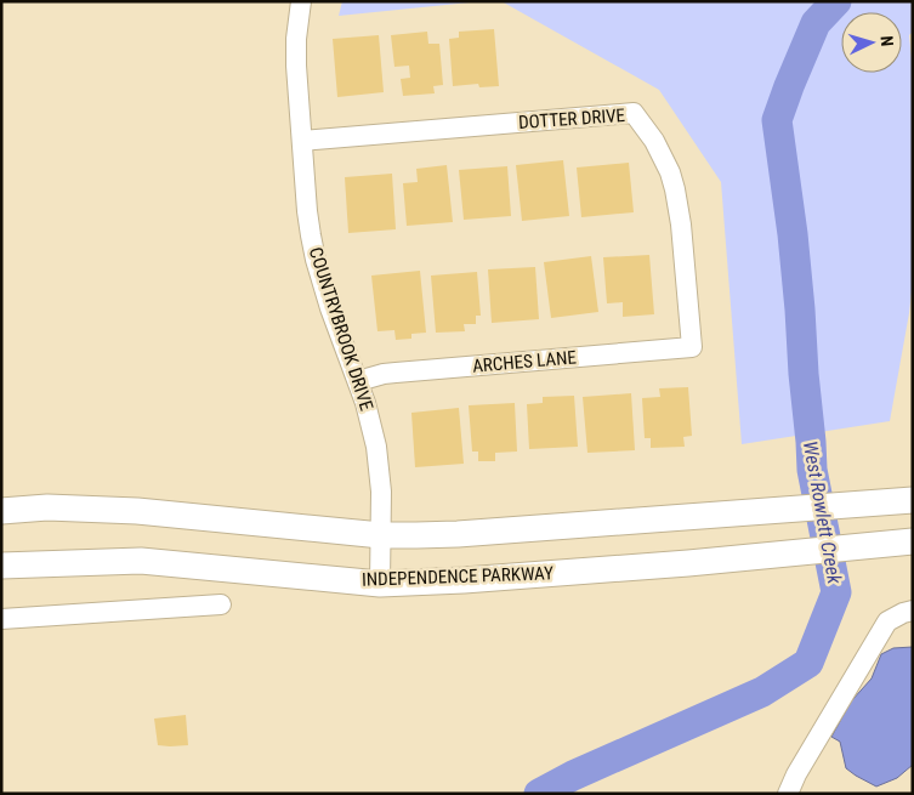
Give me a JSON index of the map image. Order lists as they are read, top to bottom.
{
  "streets": {
    "main road": ["INDEPENDENCE PARKWAY"],
    "street": ["DOTTER DRIVE", "COUNTRYBROOK DRIVE", "ARCHES LANE"]
  },
  "crossings": [
    ["DOTTER DRIVE", "COUNTRYBROOK DRIVE"],
    ["DOTTER DRIVE", "ARCHES LANE"],
    ["COUNTRYBROOK DRIVE", "ARCHES LANE"],
    ["COUNTRYBROOK DRIVE", "INDEPENDENCE PARKWAY"]
  ],
  "water": ["West Rowlett Creek"],
  "north": "right"
}
